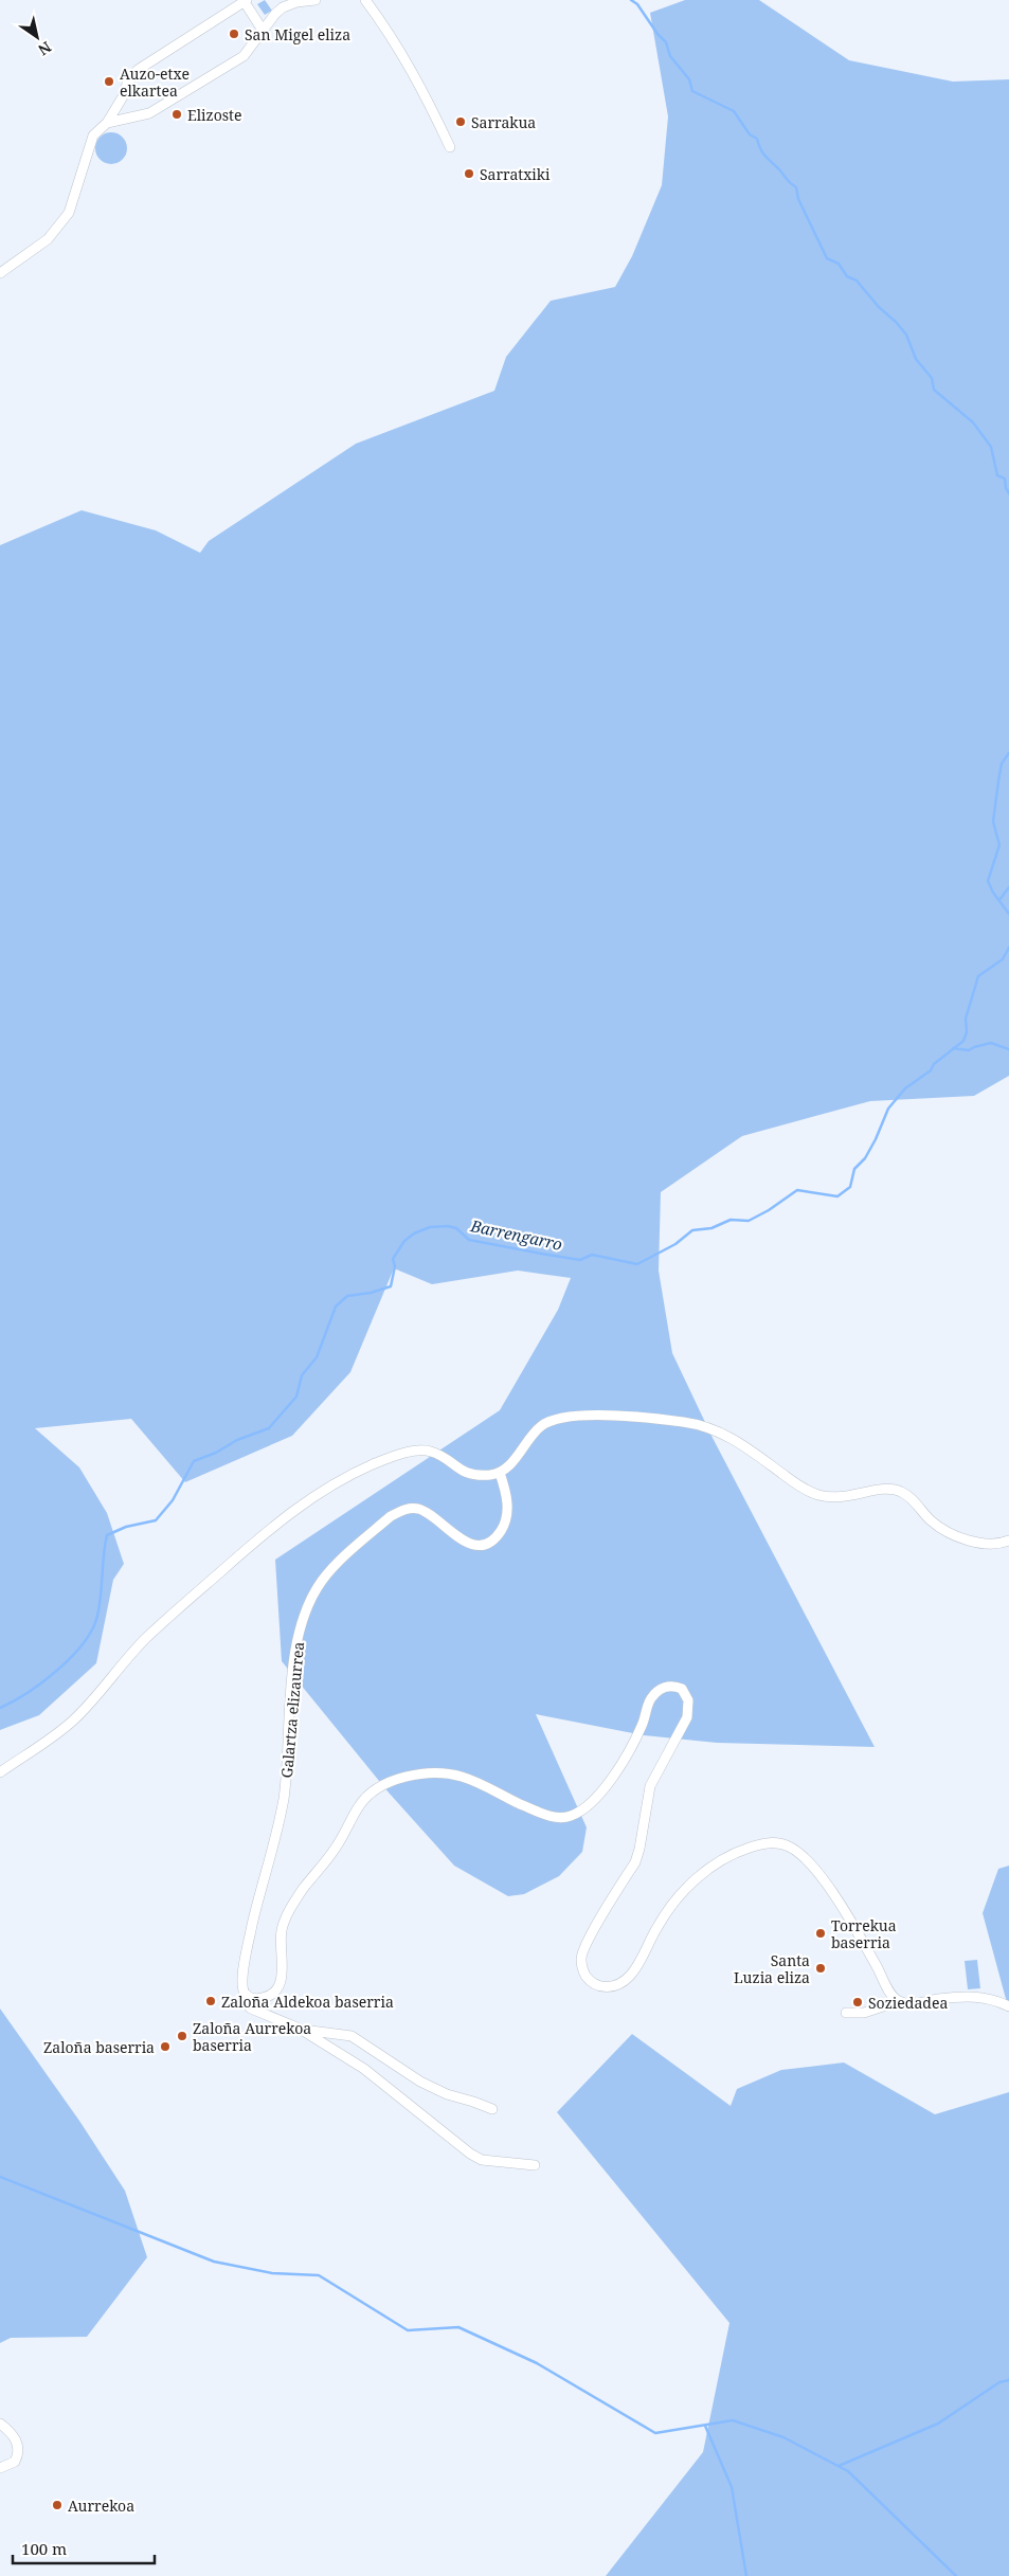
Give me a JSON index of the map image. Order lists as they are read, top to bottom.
{
  "streets": {
    "street": ["Galartza elizaurrea"]
  },
  "water": ["Barrengarro"],
  "places": [
    "San Migel eliza",
    "Auzo-etxe elkartea",
    "Elizoste",
    "Sarrakua",
    "Sarratxiki",
    "Torrekua baserria",
    "Santa Luzia eliza",
    "Zaloña Aldekoa baserria",
    "Soziedadea",
    "Zaloña Aurrekoa baserria",
    "Zaloña baserria",
    "Aurrekoa"
  ],
  "scale_bar": "100 m",
  "north": "bottom right"
}
